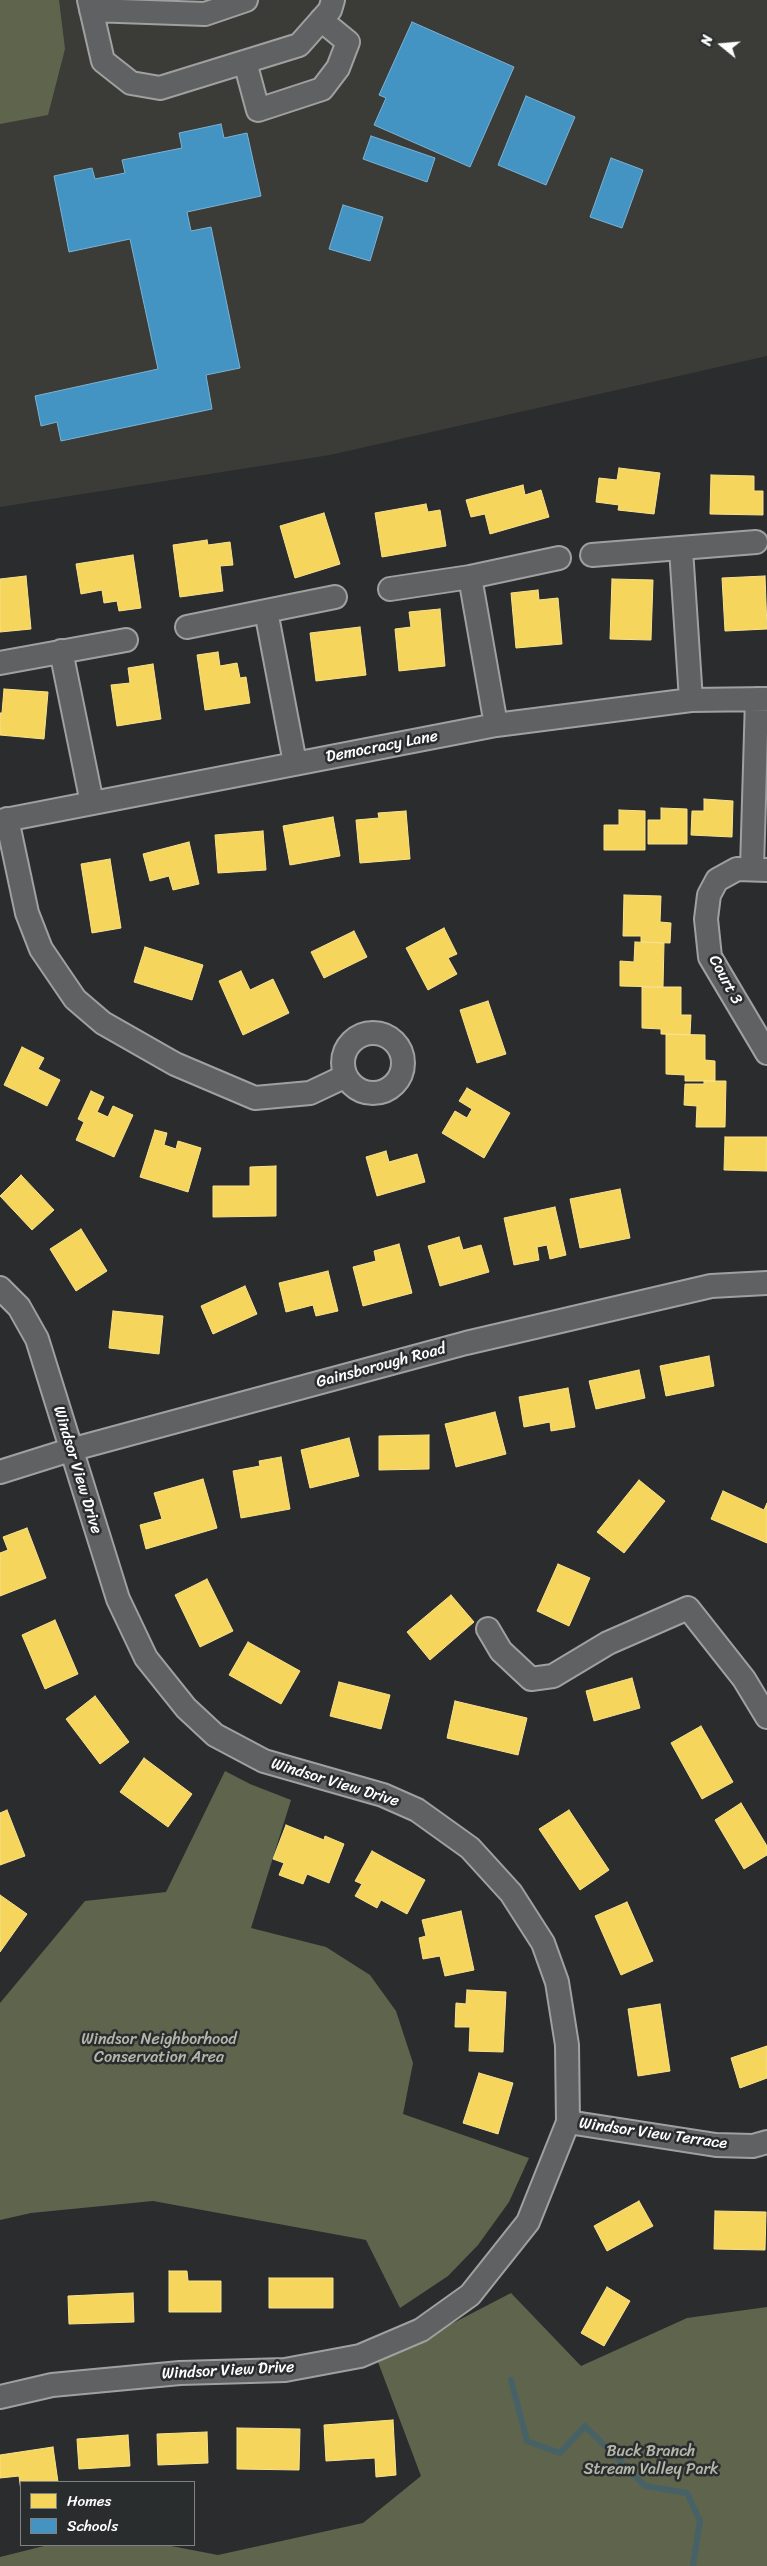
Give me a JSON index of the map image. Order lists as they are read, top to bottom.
{
  "streets": {
    "street": [
      "Democracy Lane",
      "Court 3",
      "Gainsborough Road",
      "Windsor View Drive",
      "Windsor View Terrace"
    ]
  },
  "crossings": [
    ["Democracy Lane", "Court 3"],
    ["Gainsborough Road", "Windsor View Drive"],
    ["Windsor View Drive", "Windsor View Terrace"]
  ],
  "parks": ["Windsor Neighborhood Conservation Area", "Buck Branch Stream Valley Park"],
  "legend": ["Homes", "Schools"],
  "north": "left"
}
